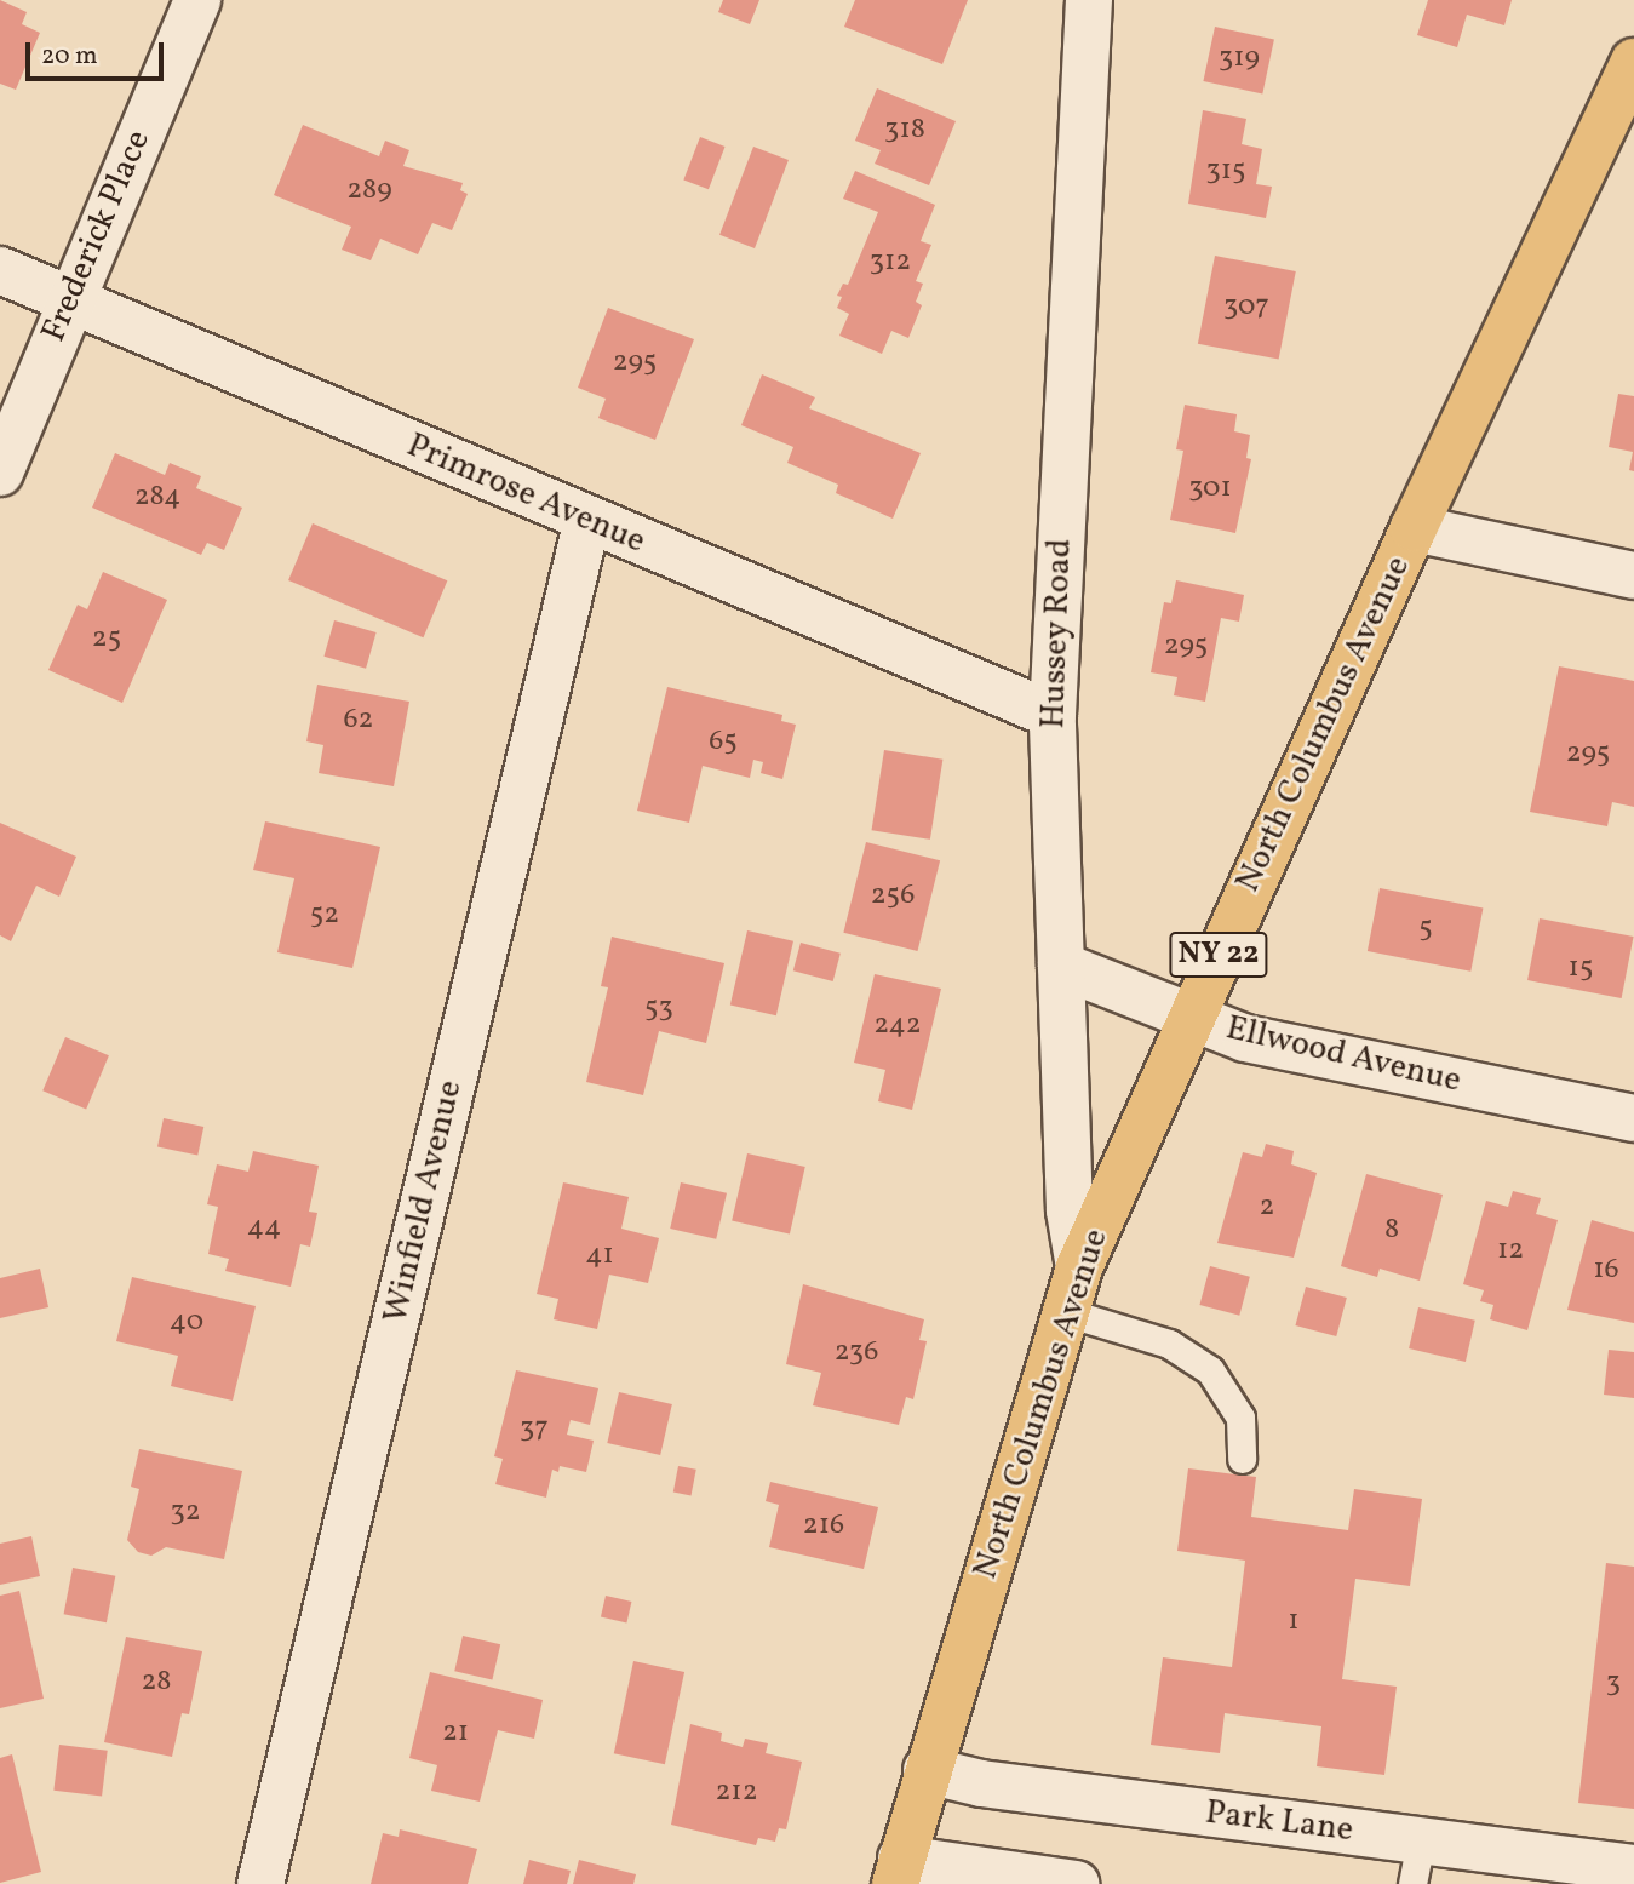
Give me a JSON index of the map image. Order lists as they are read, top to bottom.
{
  "streets": {
    "main road": ["North Columbus Avenue", "NY 22"],
    "street": [
      "Frederick Place",
      "Primrose Avenue",
      "Hussey Road",
      "Ellwood Avenue",
      "Winfield Avenue",
      "Park Lane"
    ]
  },
  "crossings": [
    ["Frederick Place", "Primrose Avenue"],
    ["Primrose Avenue", "Hussey Road"],
    ["Primrose Avenue", "Winfield Avenue"],
    ["Hussey Road", "North Columbus Avenue"],
    ["Hussey Road", "Ellwood Avenue"],
    ["North Columbus Avenue", "Ellwood Avenue"],
    ["North Columbus Avenue", "Park Lane"]
  ],
  "house_numbers": [
    "319",
    "318",
    "315",
    "289",
    "312",
    "307",
    "295",
    "301",
    "284",
    "25",
    "295",
    "62",
    "65",
    "295",
    "256",
    "52",
    "5",
    "15",
    "53",
    "242",
    "2",
    "44",
    "8",
    "12",
    "41",
    "16",
    "40",
    "236",
    "37",
    "32",
    "216",
    "1",
    "28",
    "3",
    "21",
    "212"
  ],
  "scale_bar": "20 m"
}
